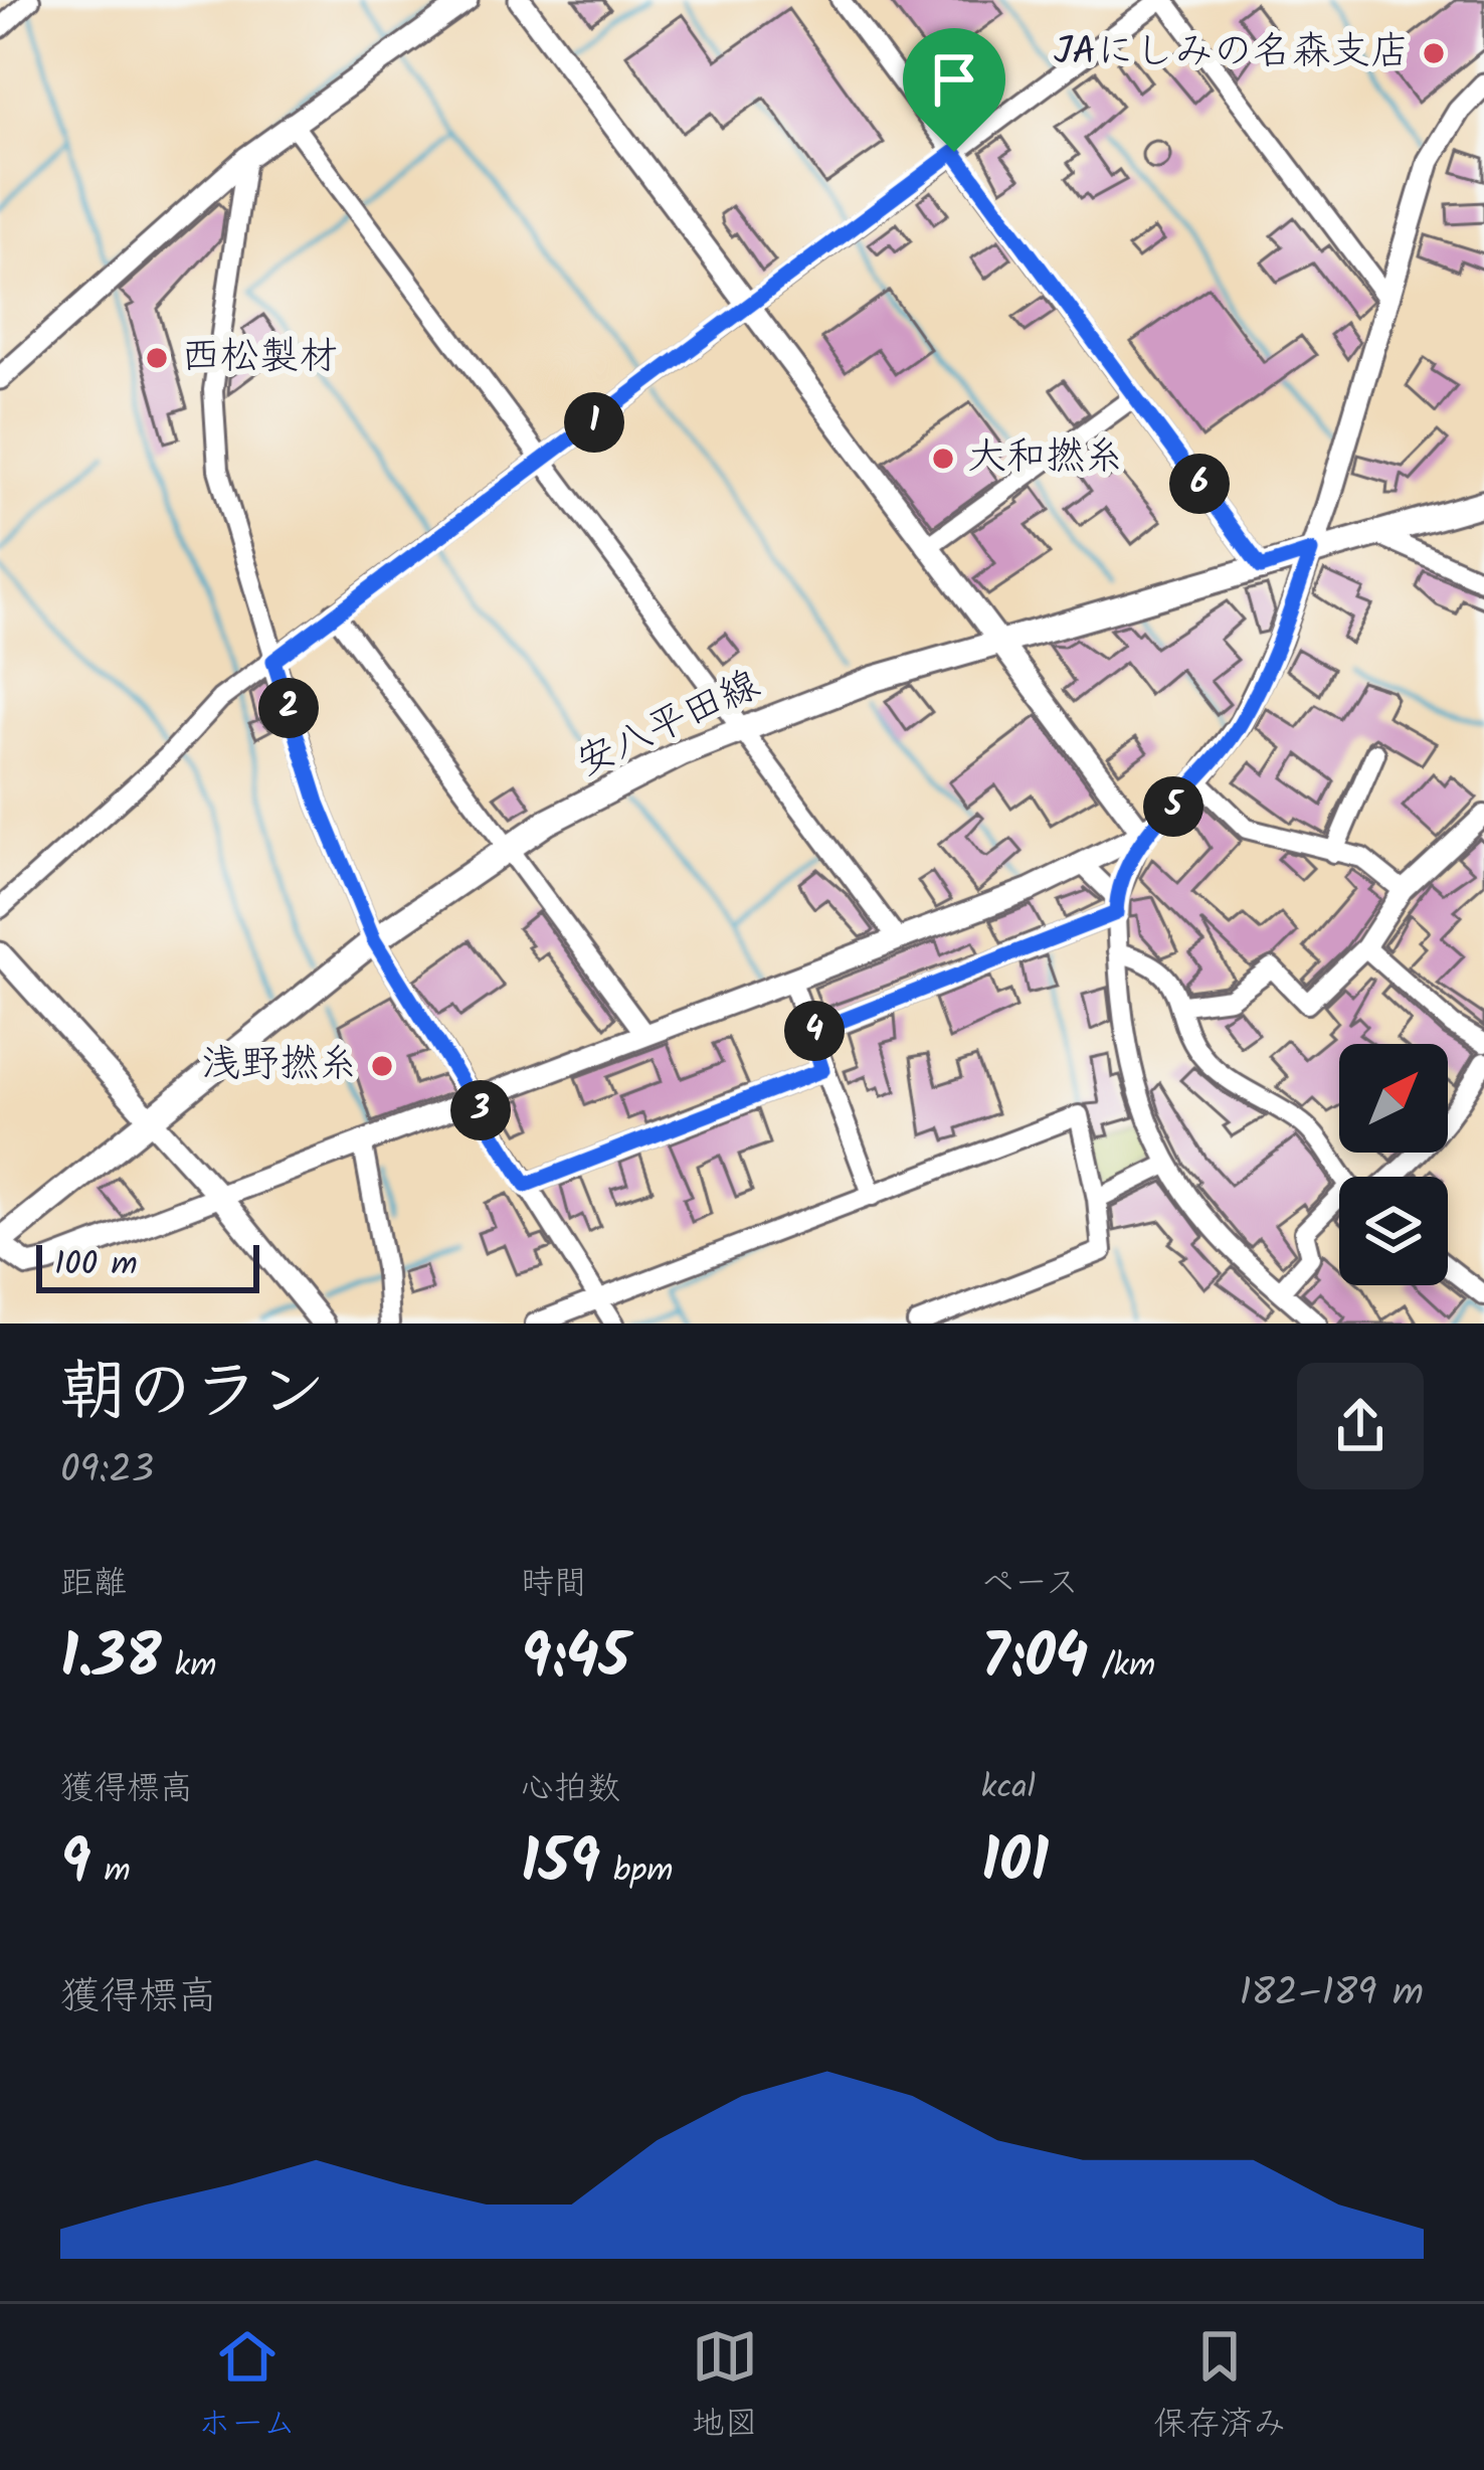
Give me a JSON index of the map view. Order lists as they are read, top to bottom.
{
  "streets": {
    "main road": ["安八平田線"]
  },
  "places": [
    "JAにしみの名森支店",
    "西松製材",
    "大和撚糸",
    "浅野撚糸"
  ],
  "scale_bar": "100 m",
  "north": "top right",
  "page": {
    "pins": [
      "1",
      "6",
      "2",
      "5",
      "4",
      "3"
    ],
    "scale": "100 m",
    "heading": ["朝のラン", "09:23"],
    "stats": [
      ["距離", "1.38 km"],
      ["時間", "9:45"],
      ["ペース", "7:04 /km"],
      ["獲得標高", "9 m"],
      ["心拍数", "159 bpm"],
      ["kcal", "101"]
    ],
    "chart": ["獲得標高", "182–189 m"],
    "tabs": ["ホーム", "地図", "保存済み"]
  }
}
